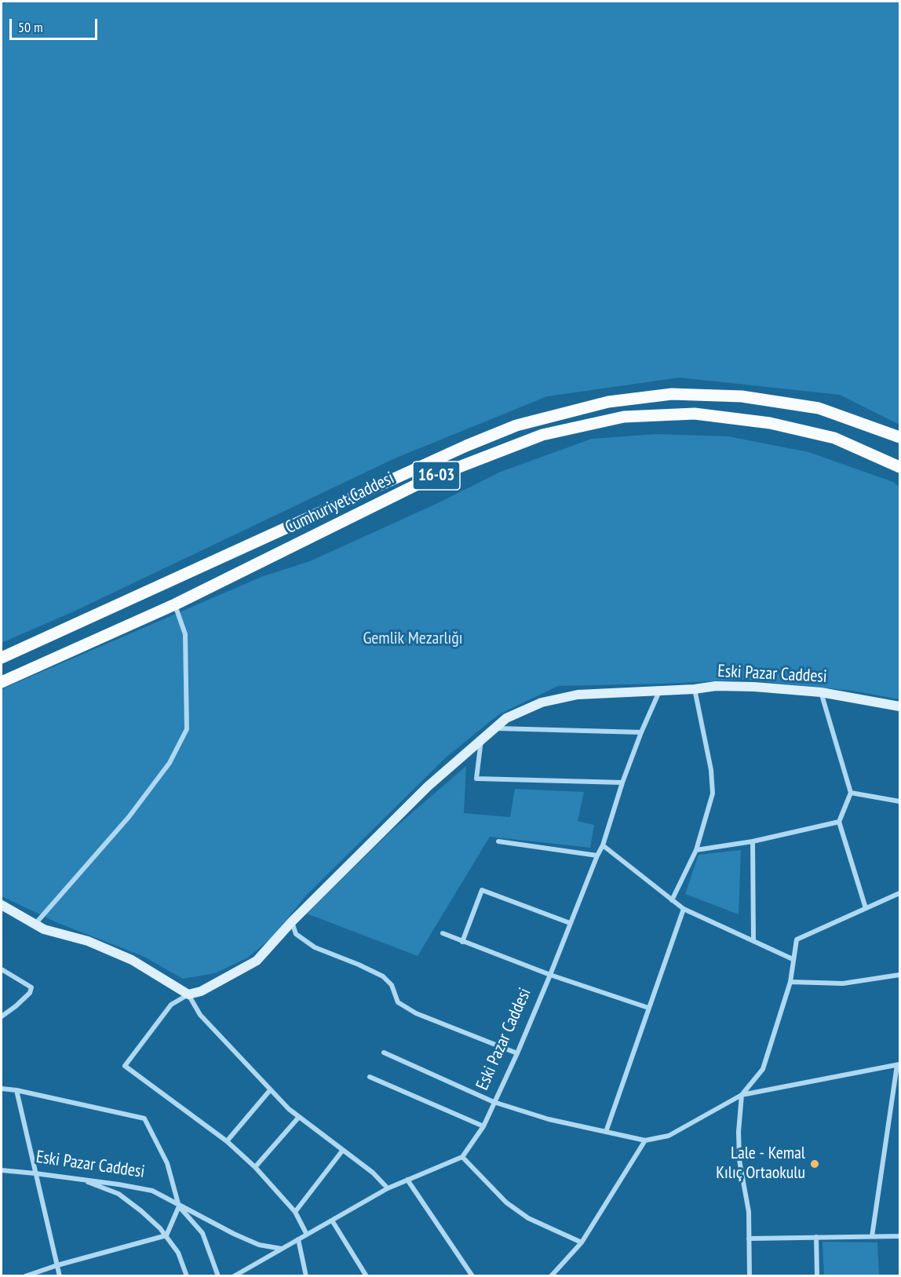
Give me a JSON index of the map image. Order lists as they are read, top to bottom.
{
  "streets": {
    "main road": ["16-03", "Cumhuriyet Caddesi"],
    "street": ["Eski Pazar Caddesi"]
  },
  "parks": ["Gemlik Mezarlığı"],
  "places": ["Lale - Kemal Kılıç Ortaokulu"],
  "scale_bar": "50 m"
}
